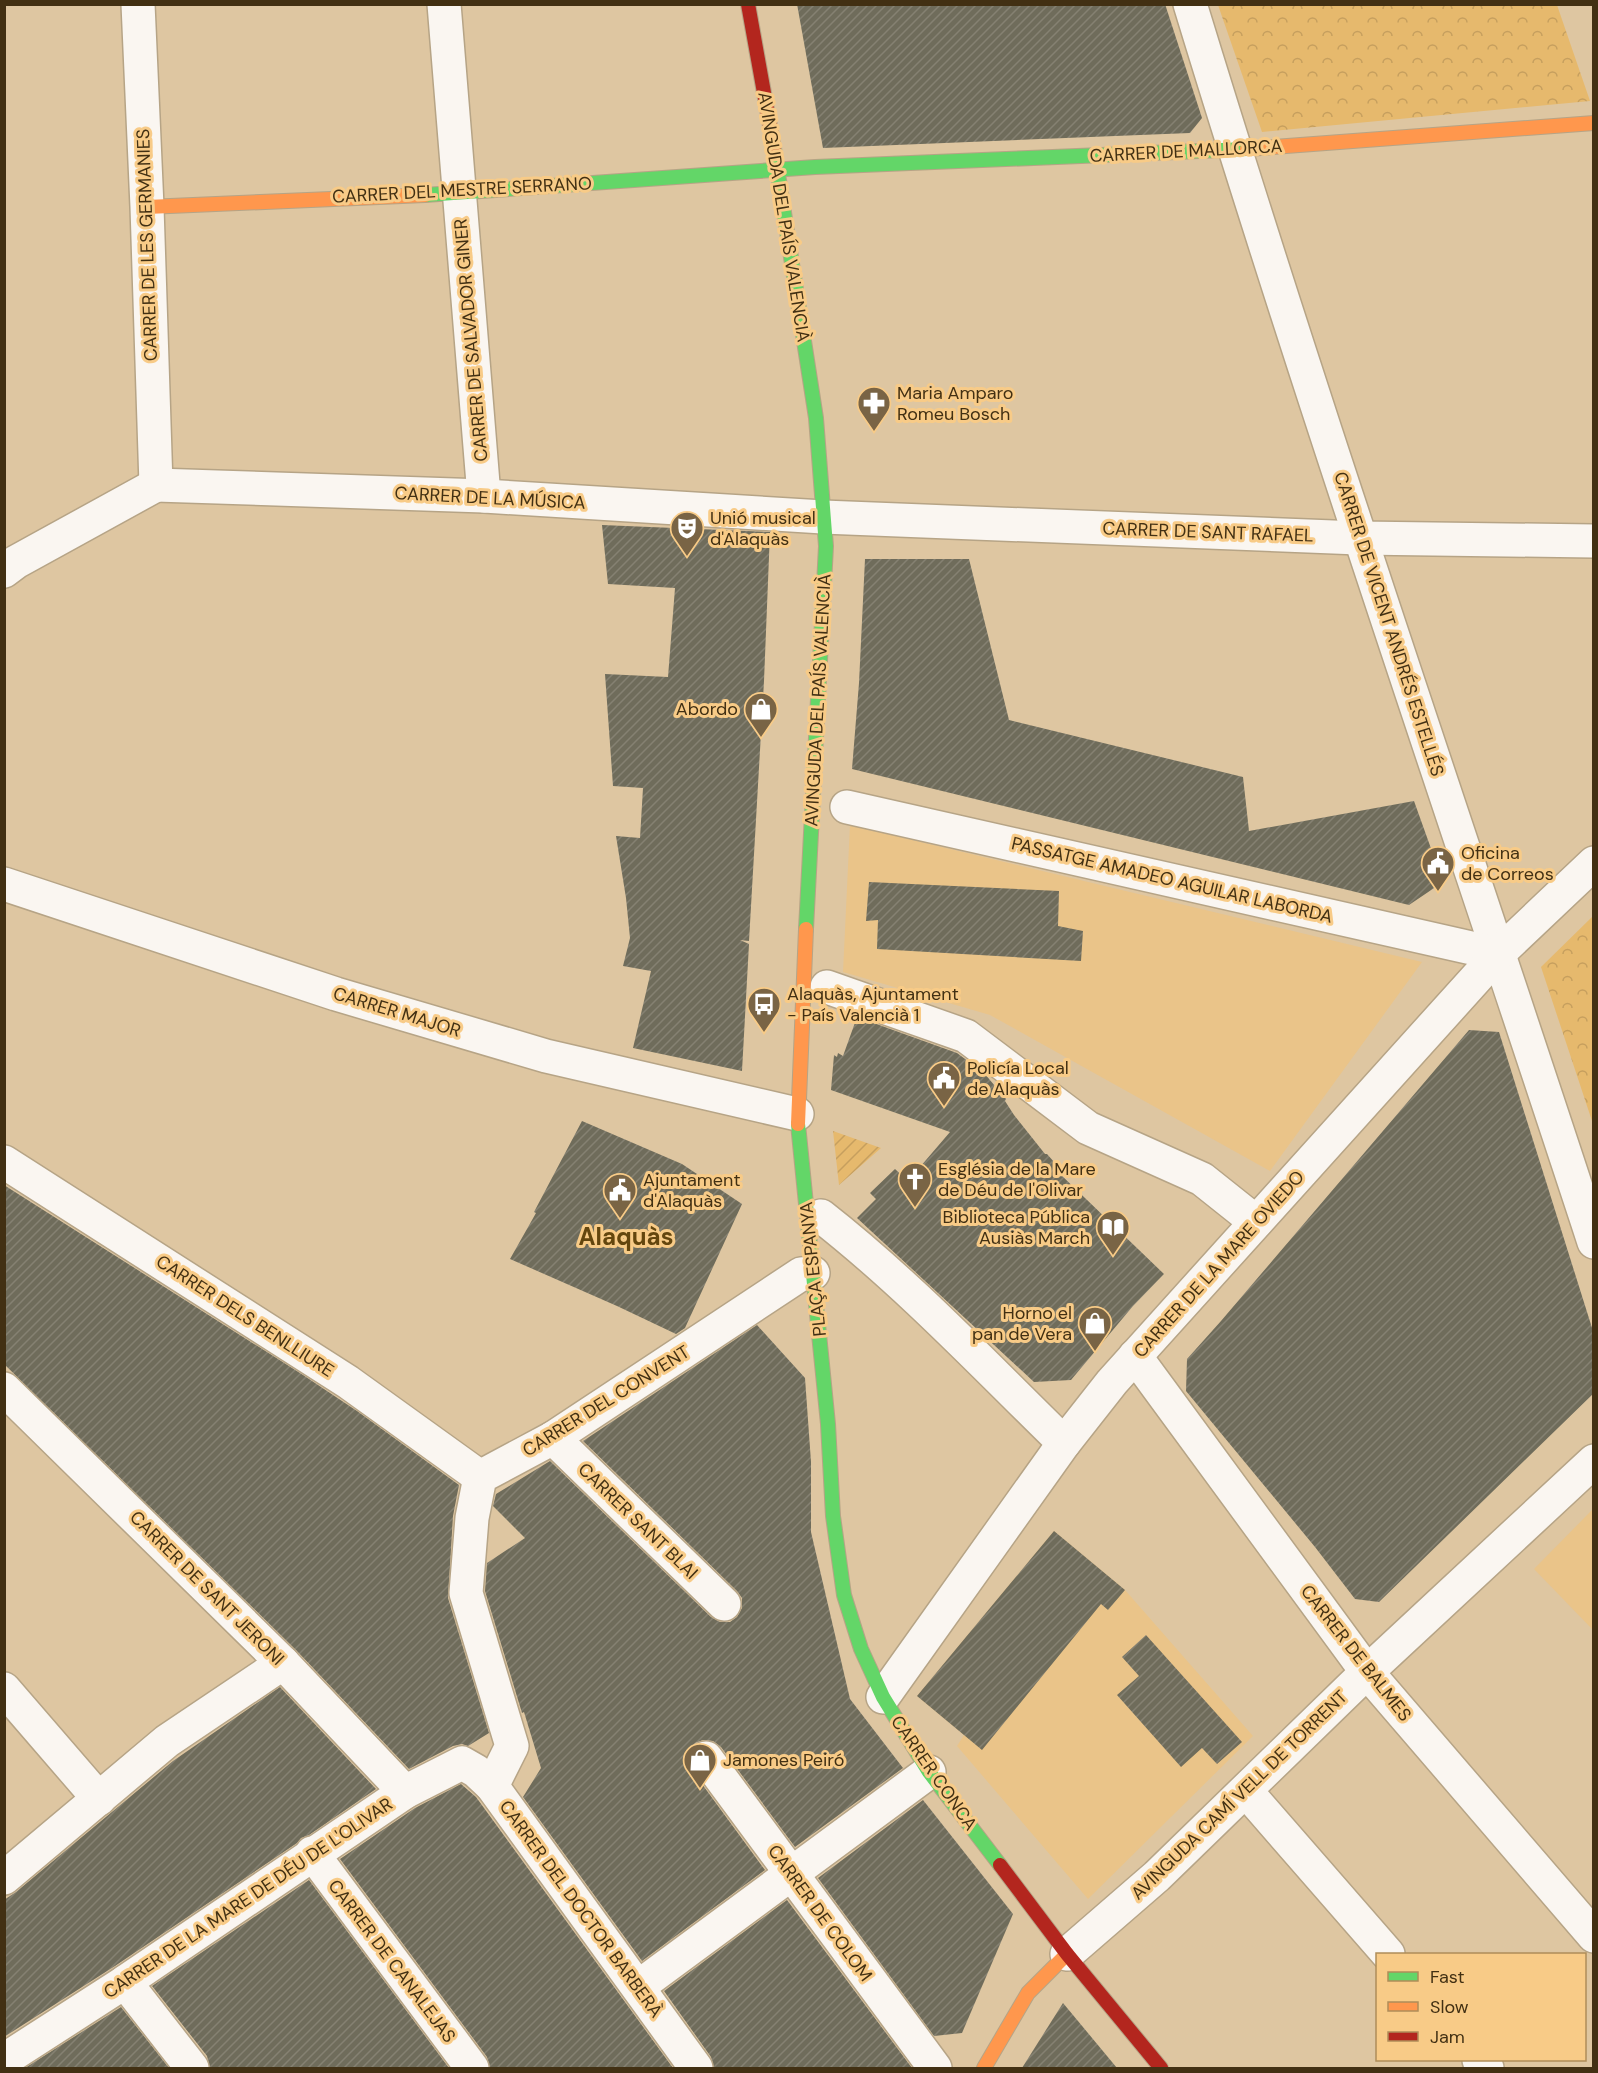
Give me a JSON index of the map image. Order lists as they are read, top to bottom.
{
  "streets": {
    "street": [
      "CARRER DE MALLORCA",
      "CARRER DEL MESTRE SERRANO",
      "AVINGUDA DEL PAÍS VALENCIÀ",
      "CARRER DE LES GERMANIES",
      "CARRER DE SALVADOR GINER",
      "CARRER DE LA MÚSICA",
      "CARRER DE SANT RAFAEL",
      "CARRER DE VICENT ANDRÉS ESTELLÉS",
      "PASSATGE AMADEO AGUILAR LABORDA",
      "CARRER MAJOR",
      "CARRER DE LA MARE OVIEDO",
      "PLAÇA ESPANYA",
      "CARRER DELS BENLLIURE",
      "CARRER DEL CONVENT",
      "CARRER SANT BLAI",
      "CARRER DE SANT JERONI",
      "CARRER DE BALMES",
      "CARRER CONCA",
      "AVINGUDA CAMÍ VELL DE TORRENT",
      "CARRER DE LA MARE DE DÉU DE L'OLIVAR",
      "CARRER DEL DOCTOR BARBERÀ",
      "CARRER DE COLOM",
      "CARRER DE CANALEJAS"
    ]
  },
  "crossings": [
    ["CARRER DE MALLORCA", "CARRER DEL MESTRE SERRANO"],
    ["CARRER DE MALLORCA", "AVINGUDA DEL PAÍS VALENCIÀ"],
    ["CARRER DE MALLORCA", "CARRER DE VICENT ANDRÉS ESTELLÉS"],
    ["CARRER DEL MESTRE SERRANO", "AVINGUDA DEL PAÍS VALENCIÀ"],
    ["CARRER DEL MESTRE SERRANO", "CARRER DE LES GERMANIES"],
    ["CARRER DEL MESTRE SERRANO", "CARRER DE SALVADOR GINER"],
    ["AVINGUDA DEL PAÍS VALENCIÀ", "CARRER DE LA MÚSICA"],
    ["AVINGUDA DEL PAÍS VALENCIÀ", "CARRER DE SANT RAFAEL"],
    ["AVINGUDA DEL PAÍS VALENCIÀ", "CARRER MAJOR"],
    ["AVINGUDA DEL PAÍS VALENCIÀ", "PLAÇA ESPANYA"],
    ["CARRER DE LES GERMANIES", "CARRER DE LA MÚSICA"],
    ["CARRER DE SALVADOR GINER", "CARRER DE LA MÚSICA"],
    ["CARRER DE LA MÚSICA", "CARRER DE SANT RAFAEL"],
    ["CARRER DE SANT RAFAEL", "CARRER DE VICENT ANDRÉS ESTELLÉS"],
    ["CARRER DE VICENT ANDRÉS ESTELLÉS", "PASSATGE AMADEO AGUILAR LABORDA"],
    ["CARRER DE VICENT ANDRÉS ESTELLÉS", "CARRER DE LA MARE OVIEDO"],
    ["PASSATGE AMADEO AGUILAR LABORDA", "CARRER DE LA MARE OVIEDO"],
    ["CARRER MAJOR", "PLAÇA ESPANYA"],
    ["CARRER DE LA MARE OVIEDO", "CARRER DE BALMES"],
    ["CARRER DE LA MARE OVIEDO", "CARRER CONCA"],
    ["PLAÇA ESPANYA", "CARRER DEL CONVENT"],
    ["PLAÇA ESPANYA", "CARRER CONCA"],
    ["CARRER DELS BENLLIURE", "CARRER DEL CONVENT"],
    ["CARRER DELS BENLLIURE", "CARRER DEL DOCTOR BARBERÀ"],
    ["CARRER DEL CONVENT", "CARRER SANT BLAI"],
    ["CARRER DEL CONVENT", "CARRER DEL DOCTOR BARBERÀ"],
    ["CARRER DE SANT JERONI", "CARRER DE LA MARE DE DÉU DE L'OLIVAR"],
    ["CARRER DE BALMES", "AVINGUDA CAMÍ VELL DE TORRENT"],
    ["CARRER CONCA", "AVINGUDA CAMÍ VELL DE TORRENT"],
    ["CARRER DE LA MARE DE DÉU DE L'OLIVAR", "CARRER DEL DOCTOR BARBERÀ"],
    ["CARRER DE LA MARE DE DÉU DE L'OLIVAR", "CARRER DE CANALEJAS"]
  ],
  "districts": ["Alaquàs"],
  "places": {
    "pharmacy": ["Maria Amparo Romeu Bosch"],
    "theatre": ["Unió musical d'Alaquàs"],
    "shop": ["Abordo", "Horno el pan de Vera", "Jamones Peiró"],
    "public building": ["Oficina de Correos", "Policía Local de Alaquàs", "Ajuntament d'Alaquàs"],
    "bus stop": ["Alaquàs, Ajuntament - País Valencià 1"],
    "church": ["Església de la Mare de Déu de l'Olivar"],
    "library": ["Biblioteca Pública Ausiàs March"]
  },
  "legend": ["Fast", "Slow", "Jam"]
}
